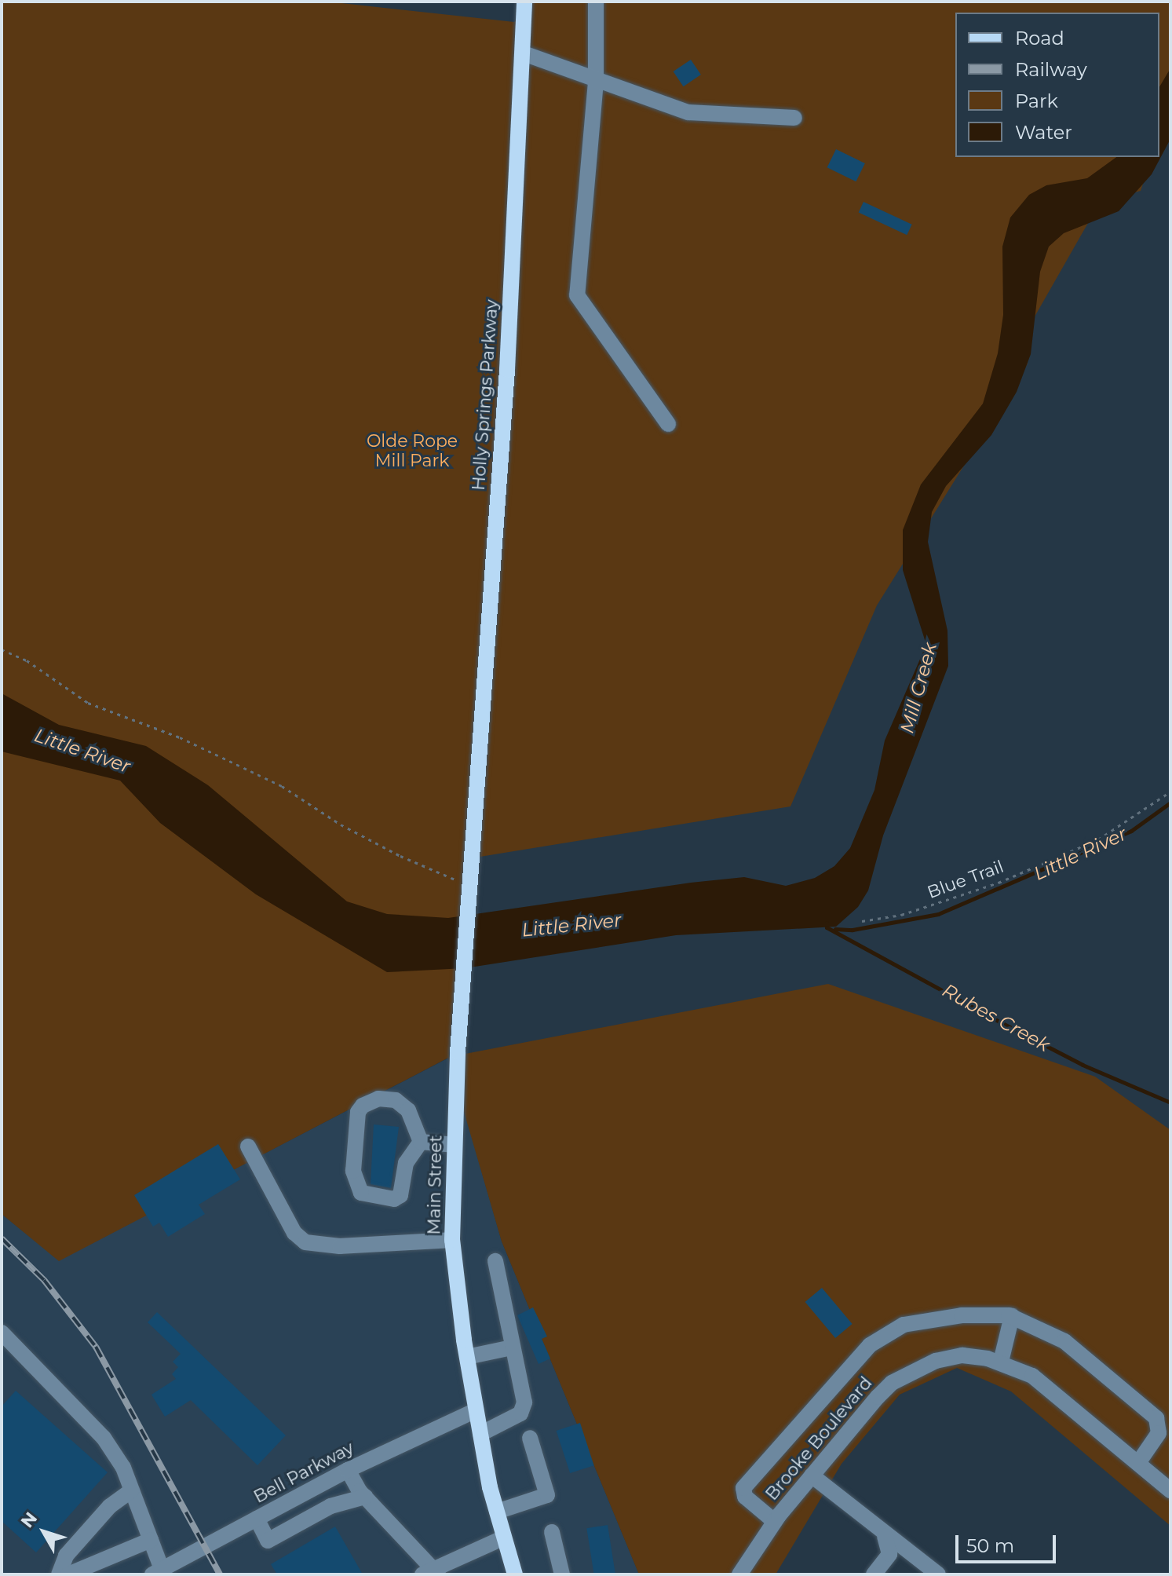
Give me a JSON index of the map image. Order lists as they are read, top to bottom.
{
  "streets": {
    "main road": ["Holly Springs Parkway", "Main Street"],
    "street": ["Brooke Boulevard", "Bell Parkway"],
    "path": ["Blue Trail"]
  },
  "crossings": [
    ["Holly Springs Parkway", "Main Street"],
    ["Main Street", "Bell Parkway"]
  ],
  "water": ["Mill Creek", "Little River", "Rubes Creek"],
  "parks": ["Olde Rope Mill Park"],
  "legend": [
    "Road",
    "Railway",
    "Park",
    "Water"
  ],
  "scale_bar": "50 m",
  "north": "top left"
}
